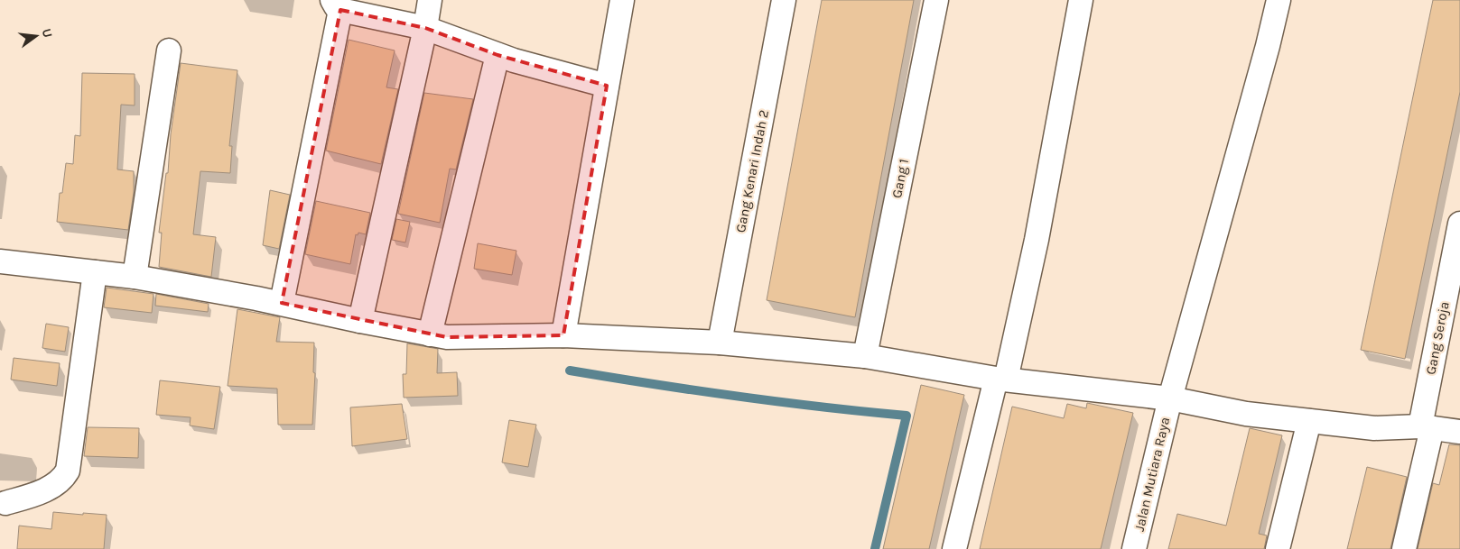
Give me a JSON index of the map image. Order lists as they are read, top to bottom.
{
  "streets": {
    "street": [
      "Gang Kenari Indah 2",
      "Gang 1",
      "Gang Seroja",
      "Jalan Mutiara Raya"
    ]
  },
  "north": "right"
}
